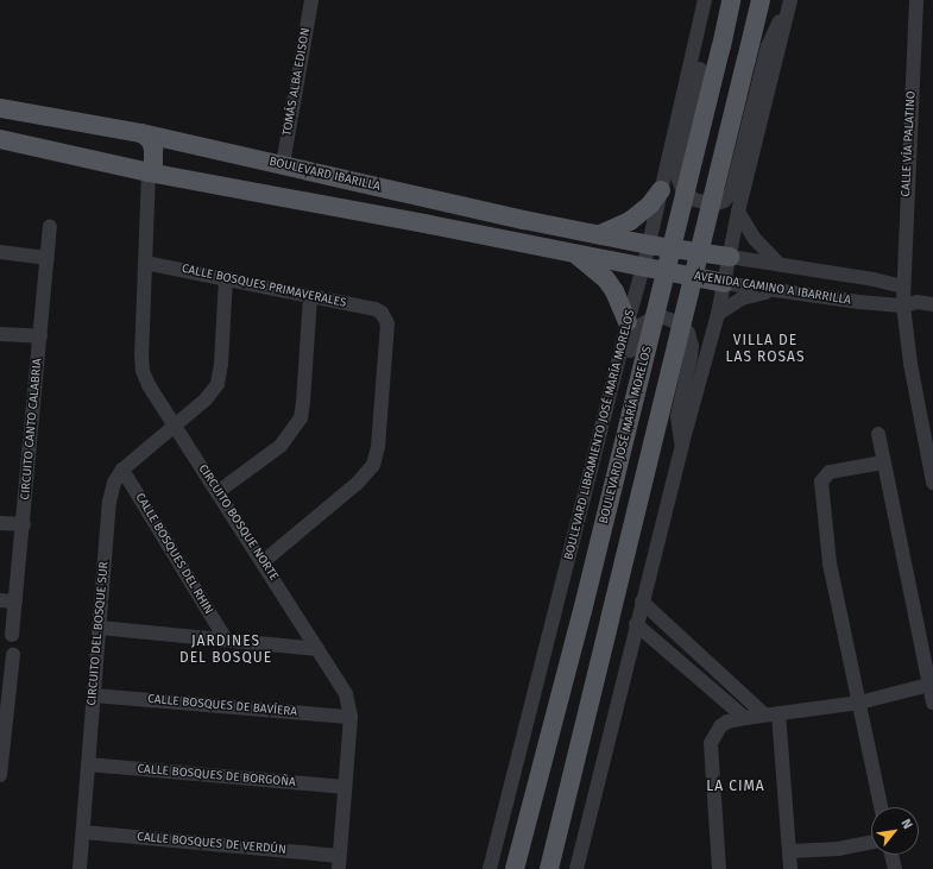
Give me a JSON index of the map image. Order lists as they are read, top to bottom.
{
  "streets": {
    "main road": ["BOULEVARD IBARILLA", "AVENIDA CAMINO A IBARRILLA", "BOULEVARD JOSÉ MARÍA MORELOS"],
    "street": [
      "TOMÁS ALBA EDISON",
      "CALLE VÍA PALATINO",
      "CALLE BOSQUES PRIMAVERALES",
      "CIRCUITO CANTO CALABRIA",
      "BOULEVARD LIBRAMIENTO JOSÉ MARÍA MORELOS",
      "CIRCUITO BOSQUE NORTE",
      "CALLE BOSQUES DEL RHIN",
      "CIRCUITO DEL BOSQUE SUR",
      "CALLE BOSQUES DE BAVÍERA",
      "CALLE BOSQUES DE BORGOÑA",
      "CALLE BOSQUES DE VERDÚN"
    ]
  },
  "crossings": [
    ["TOMÁS ALBA EDISON", "BOULEVARD IBARILLA"],
    ["CALLE VÍA PALATINO", "AVENIDA CAMINO A IBARRILLA"],
    ["BOULEVARD IBARILLA", "AVENIDA CAMINO A IBARRILLA"],
    ["BOULEVARD IBARILLA", "BOULEVARD LIBRAMIENTO JOSÉ MARÍA MORELOS"],
    ["CALLE BOSQUES PRIMAVERALES", "CIRCUITO BOSQUE NORTE"],
    ["CALLE BOSQUES PRIMAVERALES", "CIRCUITO DEL BOSQUE SUR"],
    ["AVENIDA CAMINO A IBARRILLA", "BOULEVARD LIBRAMIENTO JOSÉ MARÍA MORELOS"],
    ["CIRCUITO BOSQUE NORTE", "CIRCUITO DEL BOSQUE SUR"],
    ["CIRCUITO BOSQUE NORTE", "CALLE BOSQUES DE BAVÍERA"],
    ["CIRCUITO BOSQUE NORTE", "CALLE BOSQUES DE BORGOÑA"],
    ["CIRCUITO BOSQUE NORTE", "CALLE BOSQUES DE VERDÚN"],
    ["CALLE BOSQUES DEL RHIN", "CIRCUITO DEL BOSQUE SUR"],
    ["CIRCUITO DEL BOSQUE SUR", "CALLE BOSQUES DE BAVÍERA"],
    ["CIRCUITO DEL BOSQUE SUR", "CALLE BOSQUES DE BORGOÑA"],
    ["CIRCUITO DEL BOSQUE SUR", "CALLE BOSQUES DE VERDÚN"]
  ],
  "districts": ["VILLA DE LAS ROSAS", "JARDINES DEL BOSQUE", "LA CIMA"],
  "north": "top right"
}
